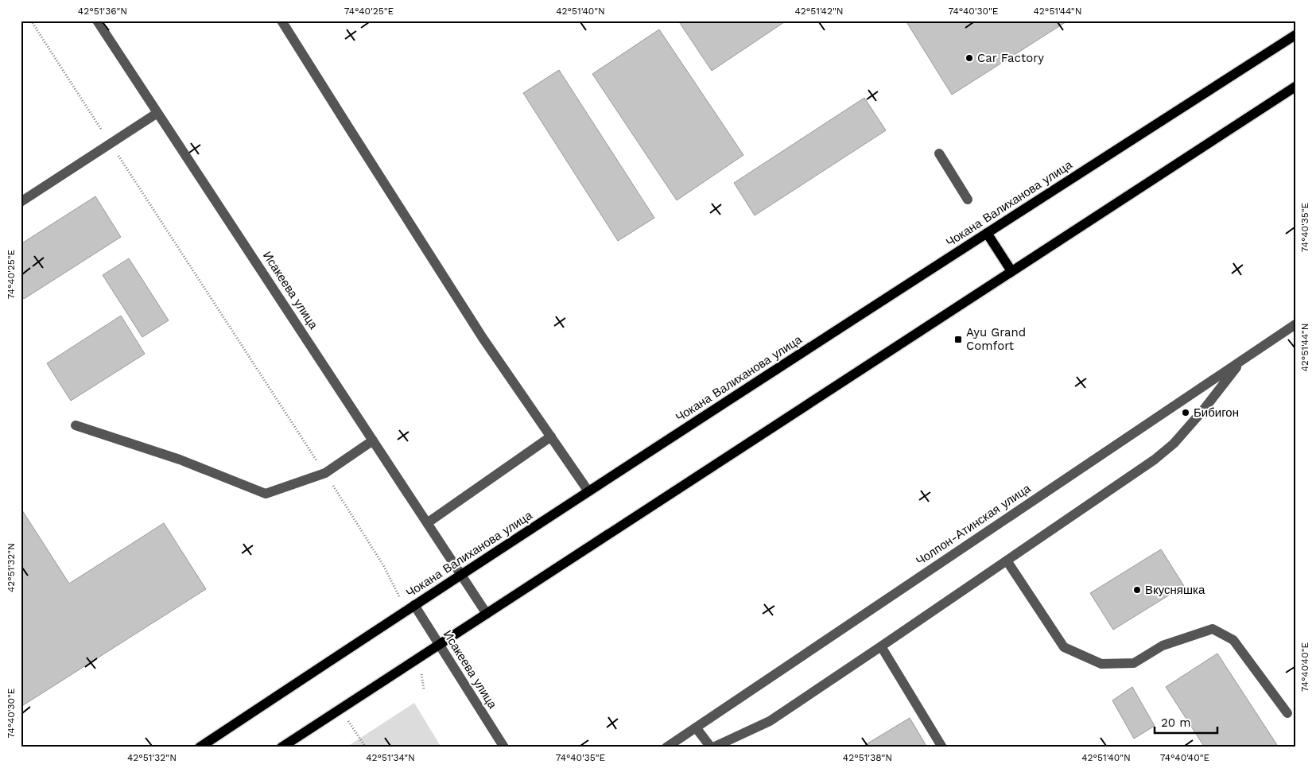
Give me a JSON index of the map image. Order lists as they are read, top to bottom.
{
  "streets": {
    "main road": ["Чокана Валиханова улица"],
    "street": ["Исакеева улица", "Чолпон-Атинская улица"]
  },
  "crossings": [
    ["Чокана Валиханова улица", "Исакеева улица"]
  ],
  "places": {
    "other": ["Car Factory", "Бибигон", "Вкусняшка"],
    "transit": ["Ayu Grand Comfort"]
  },
  "scale_bar": "20 m",
  "coordinates": [
    "42°51'36\"N",
    "74°40'25\"E",
    "42°51'40\"N",
    "42°51'42\"N",
    "74°40'30\"E",
    "42°51'44\"N",
    "74°40'35\"E",
    "42°51'32\"N",
    "74°40'40\"E",
    "42°51'34\"N",
    "42°51'38\"N"
  ]
}
